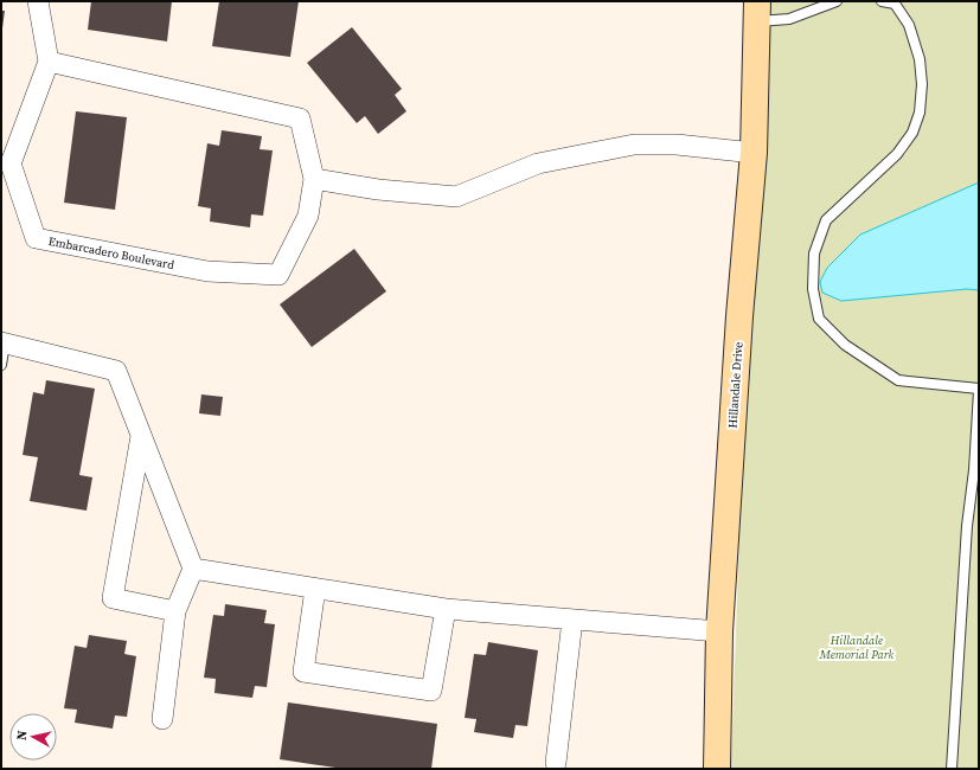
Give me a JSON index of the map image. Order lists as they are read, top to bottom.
{
  "streets": {
    "main road": ["Hillandale Drive"],
    "street": ["Embarcadero Boulevard"]
  },
  "parks": ["Hillandale Memorial Park"],
  "north": "left"
}
